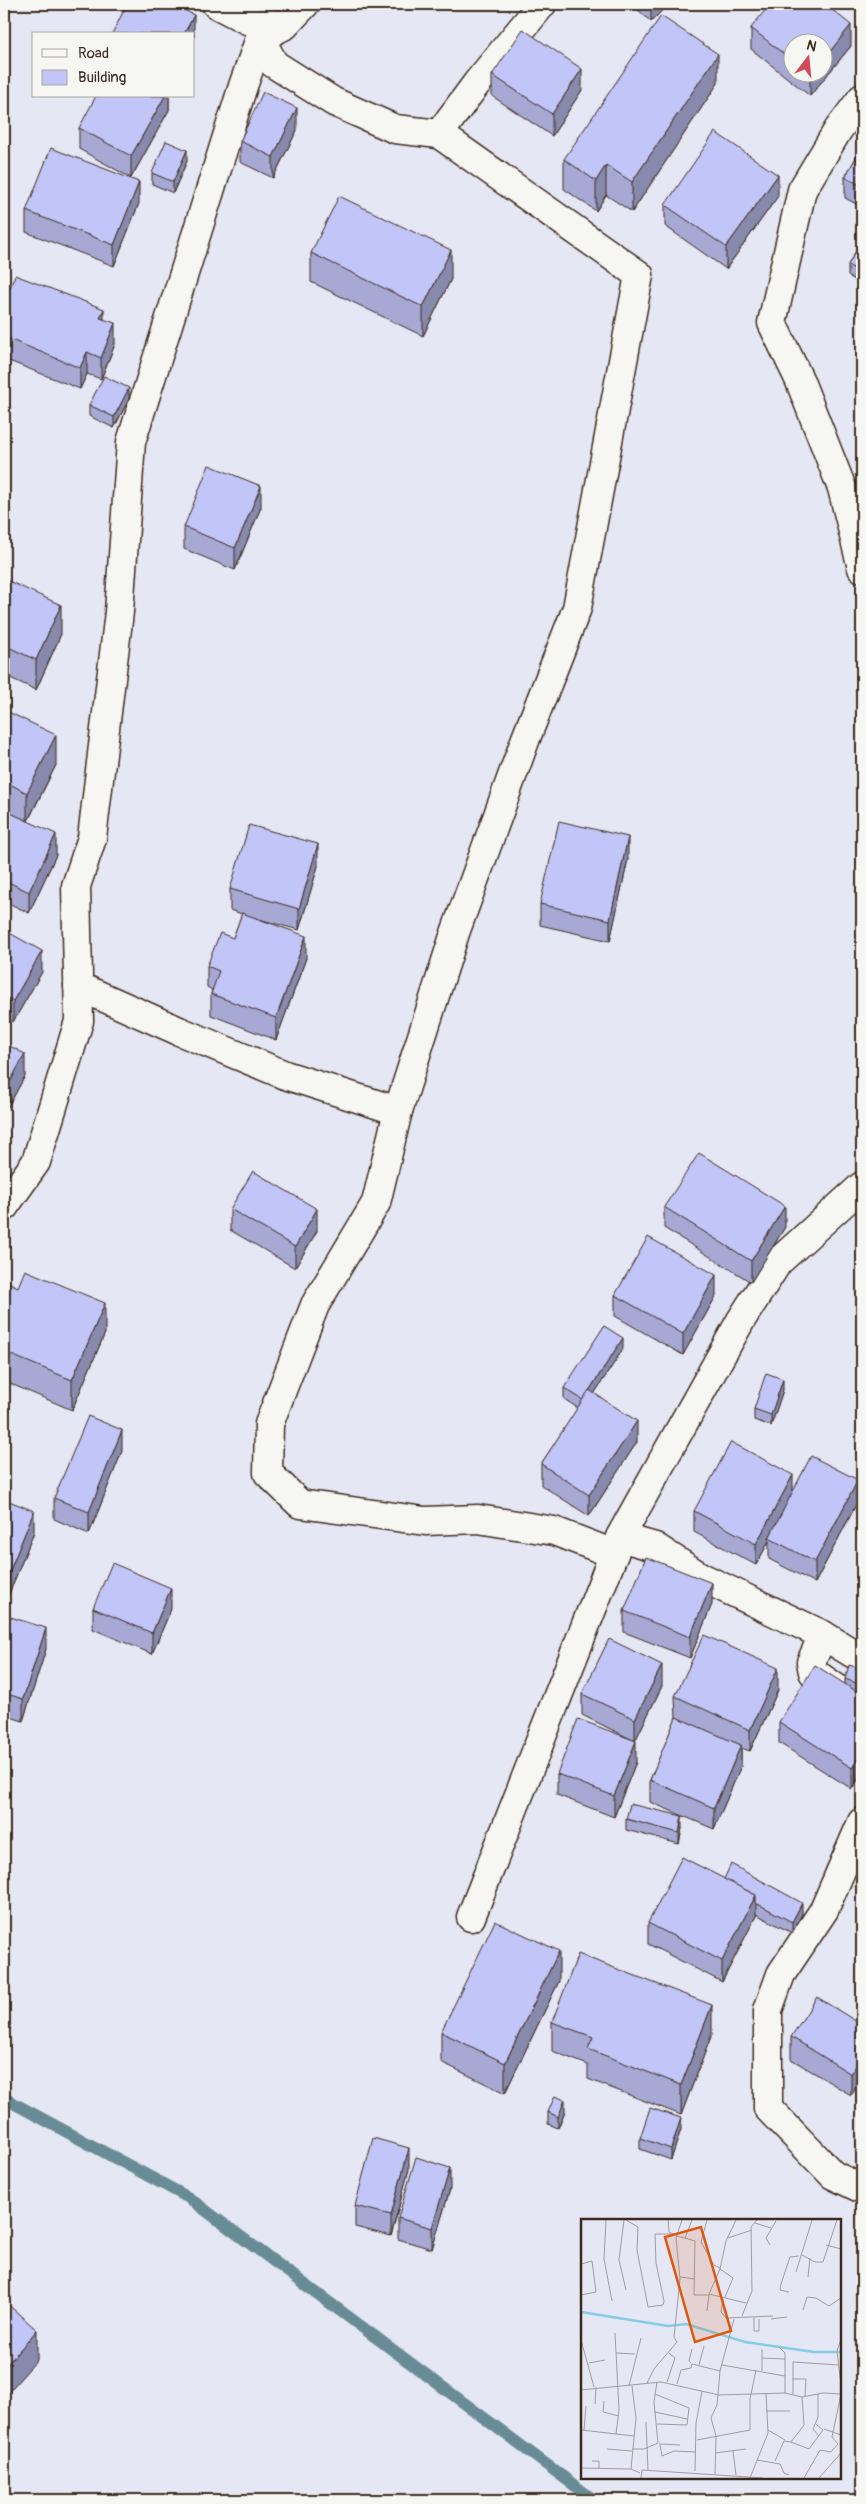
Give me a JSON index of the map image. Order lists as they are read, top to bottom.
{
  "legend": ["Road", "Building"],
  "north": "top"
}
